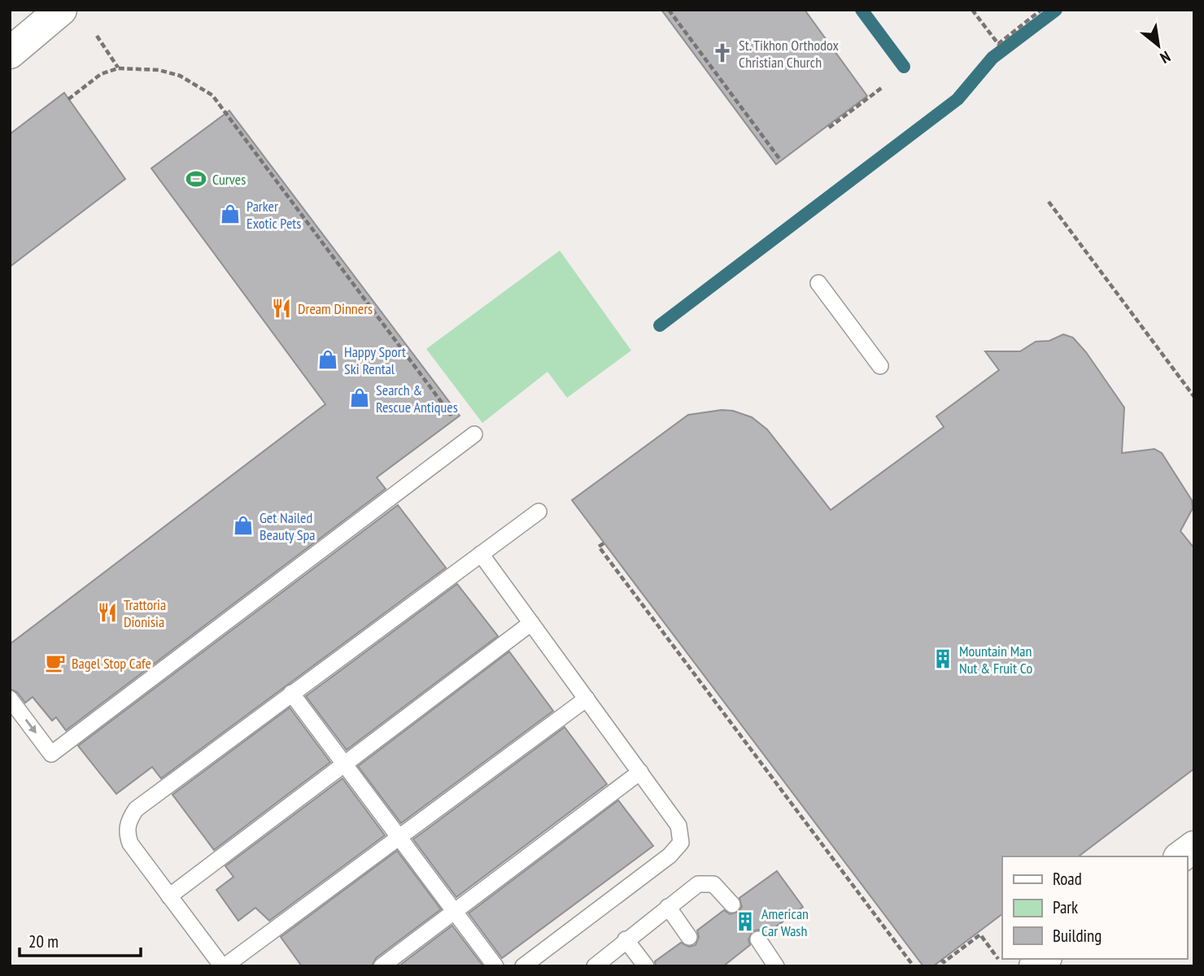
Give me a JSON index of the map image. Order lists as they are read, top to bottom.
{
  "places": {
    "church": ["St. Tikhon Orthodox Christian Church"],
    "sports": ["Curves"],
    "shop": [
      "Parker Exotic Pets",
      "Happy Sport Ski Rental",
      "Search & Rescue Antiques",
      "Get Nailed Beauty Spa"
    ],
    "restaurant": ["Dream Dinners", "Trattoria Dionisia"],
    "building": ["Mountain Man Nut & Fruit Co", "American Car Wash"],
    "cafe": ["Bagel Stop Cafe"]
  },
  "legend": ["Road", "Park", "Building"],
  "scale_bar": "20 m",
  "north": "bottom right"
}
